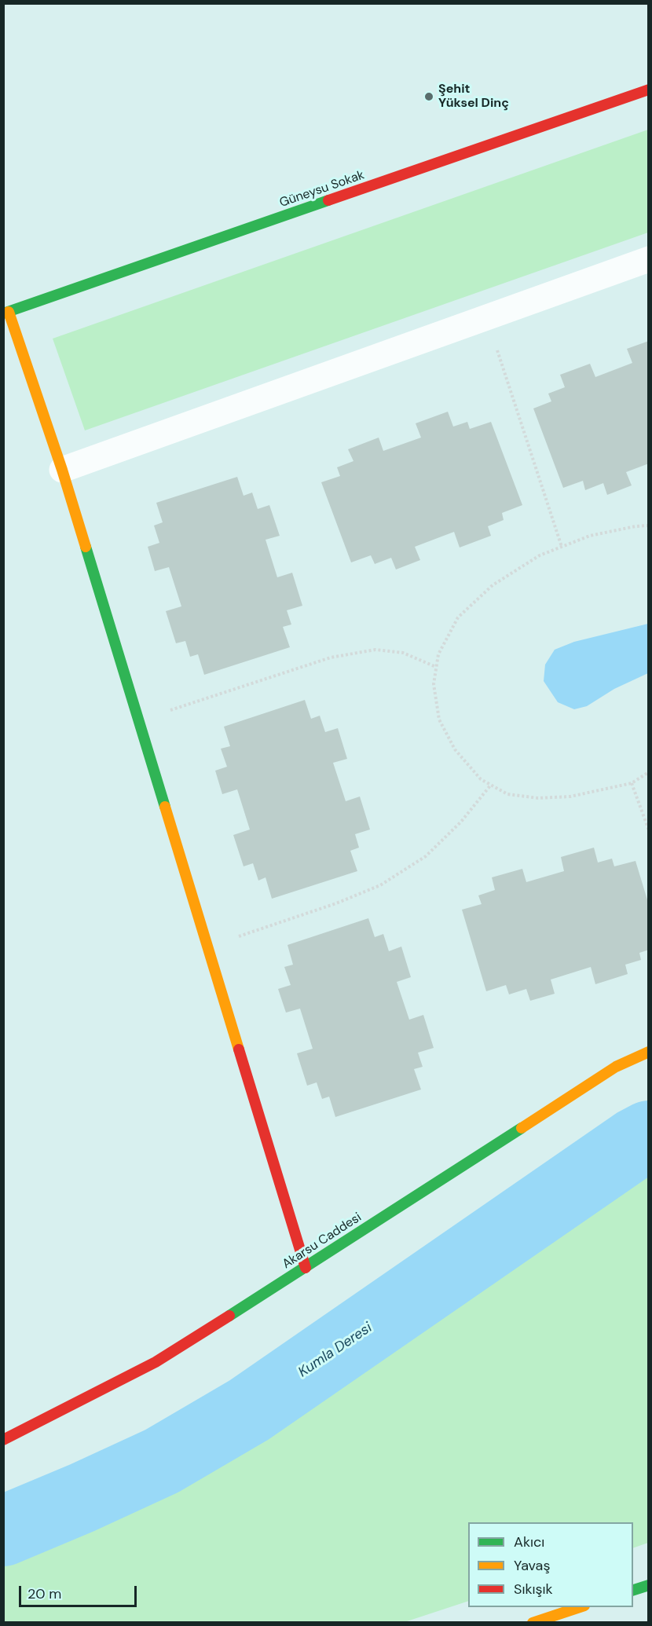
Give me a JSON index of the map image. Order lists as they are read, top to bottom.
{
  "streets": {
    "main road": ["Güneysu Sokak", "Akarsu Caddesi"]
  },
  "water": ["Kumla Deresi"],
  "places": ["Şehit Yüksel Dinç"],
  "legend": ["Akıcı", "Yavaş", "Sıkışık"],
  "scale_bar": "20 m"
}
